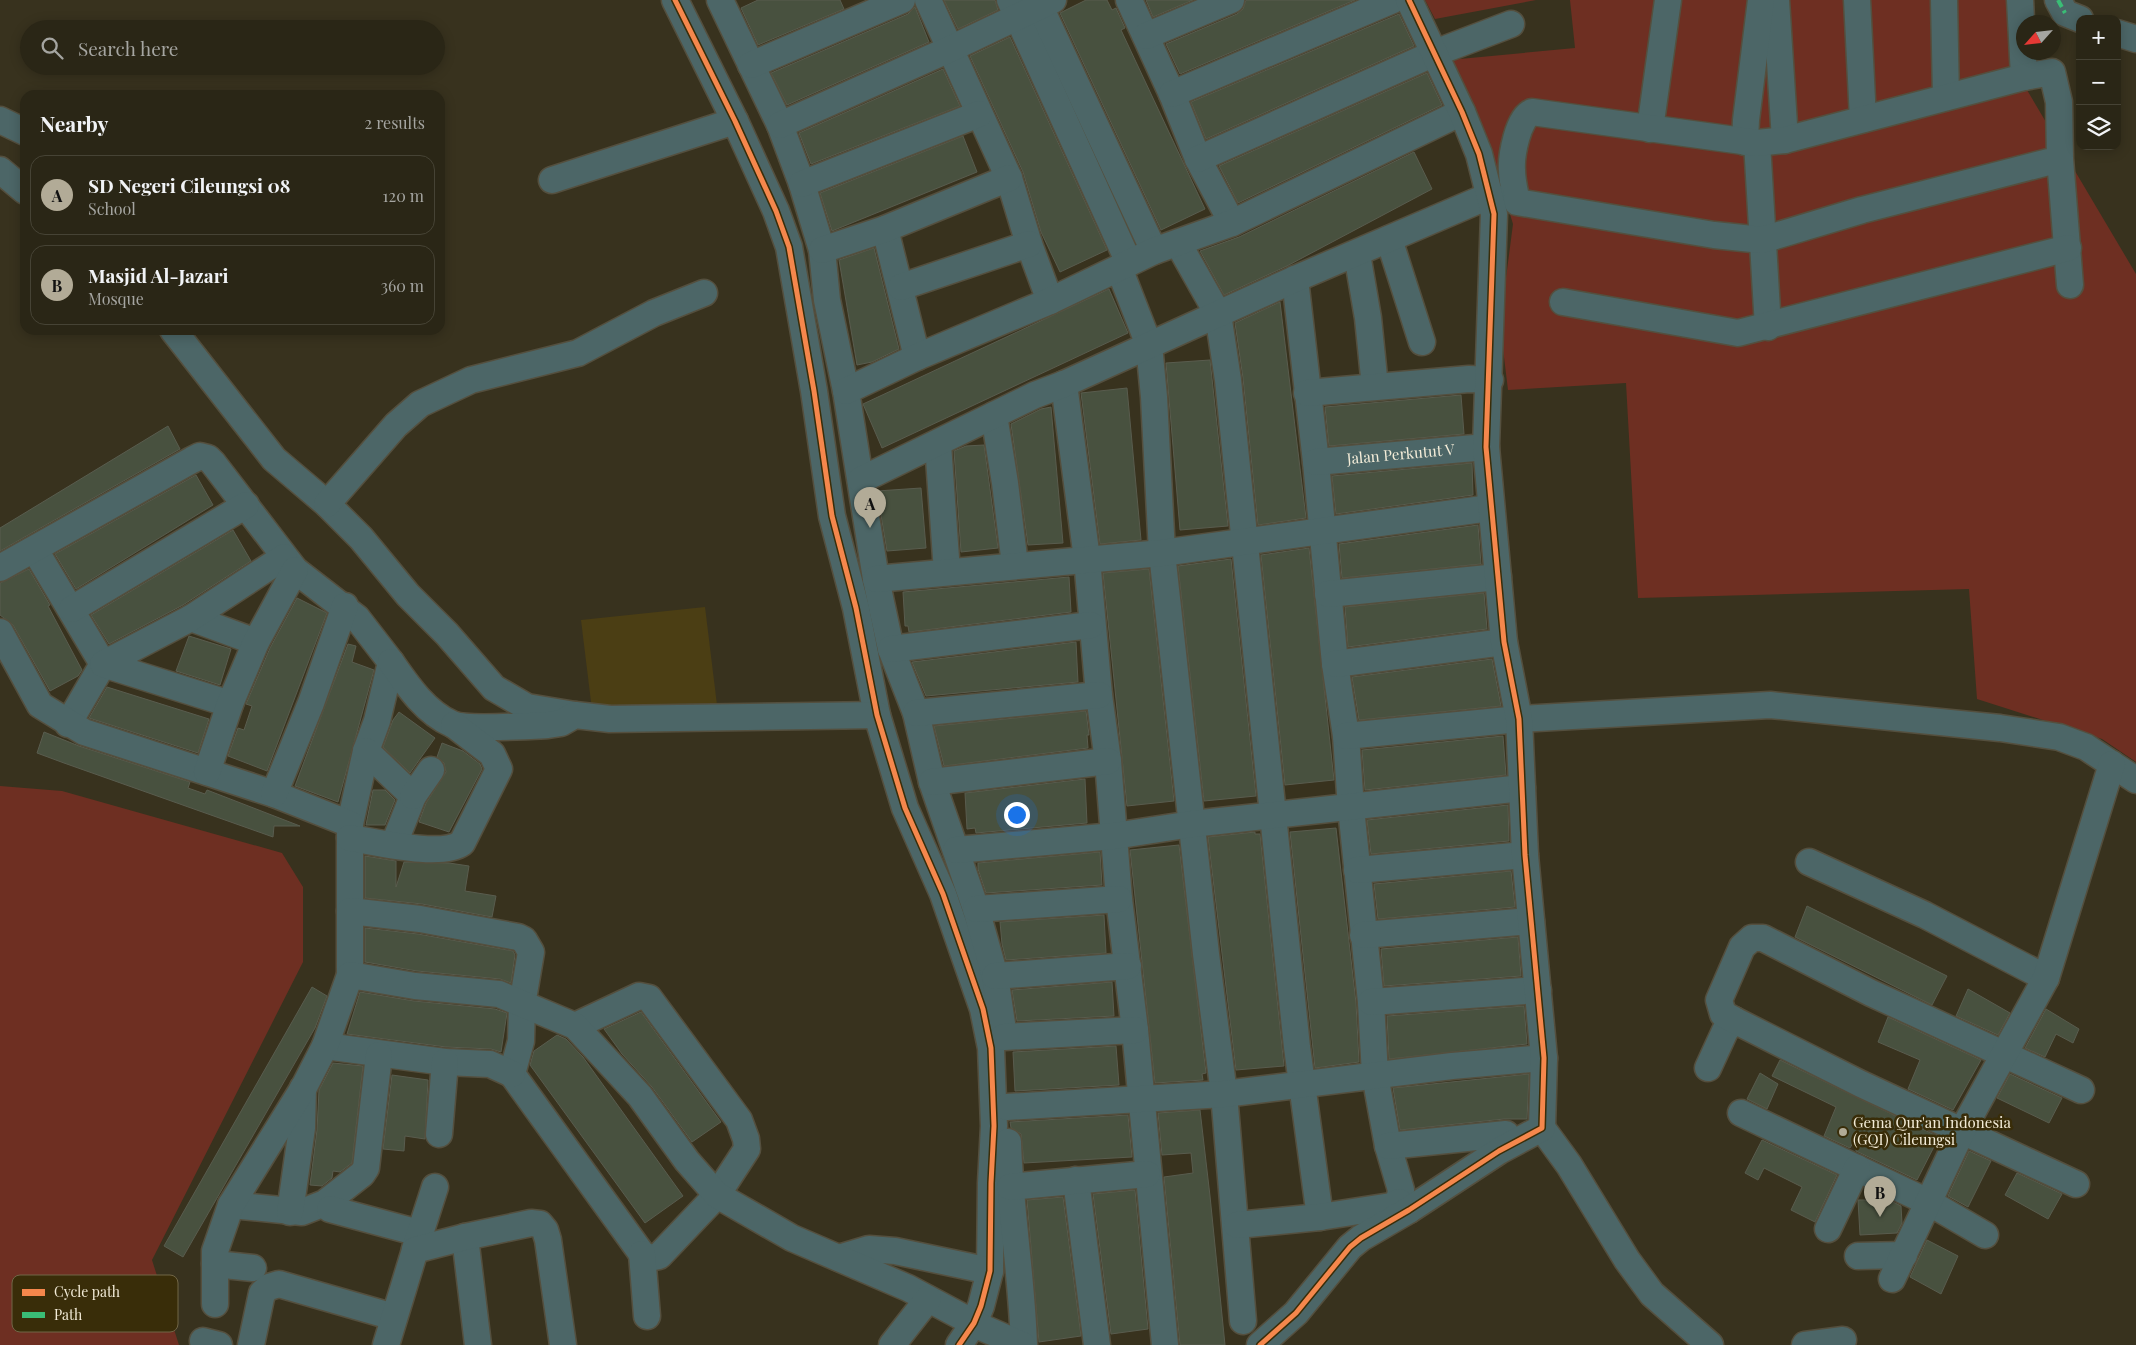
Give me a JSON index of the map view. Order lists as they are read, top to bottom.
{
  "streets": {
    "street": ["Jalan Perkutut V"]
  },
  "places": ["Gema Qur'an Indonesia (GQI) Cileungsi"],
  "legend": ["Cycle path", "Path"],
  "north": "bottom left",
  "page": {
    "map_buttons": ["+", "−"],
    "search": "Search here",
    "heading": ["Nearby", "2 results"],
    "list": [
      {
        "mark": "A",
        "name": "SD Negeri Cileungsi 08",
        "note": "School",
        "value": "120 m"
      },
      {
        "mark": "B",
        "name": "Masjid Al-Jazari",
        "note": "Mosque",
        "value": "360 m"
      }
    ],
    "pins": ["A", "B"]
  }
}
